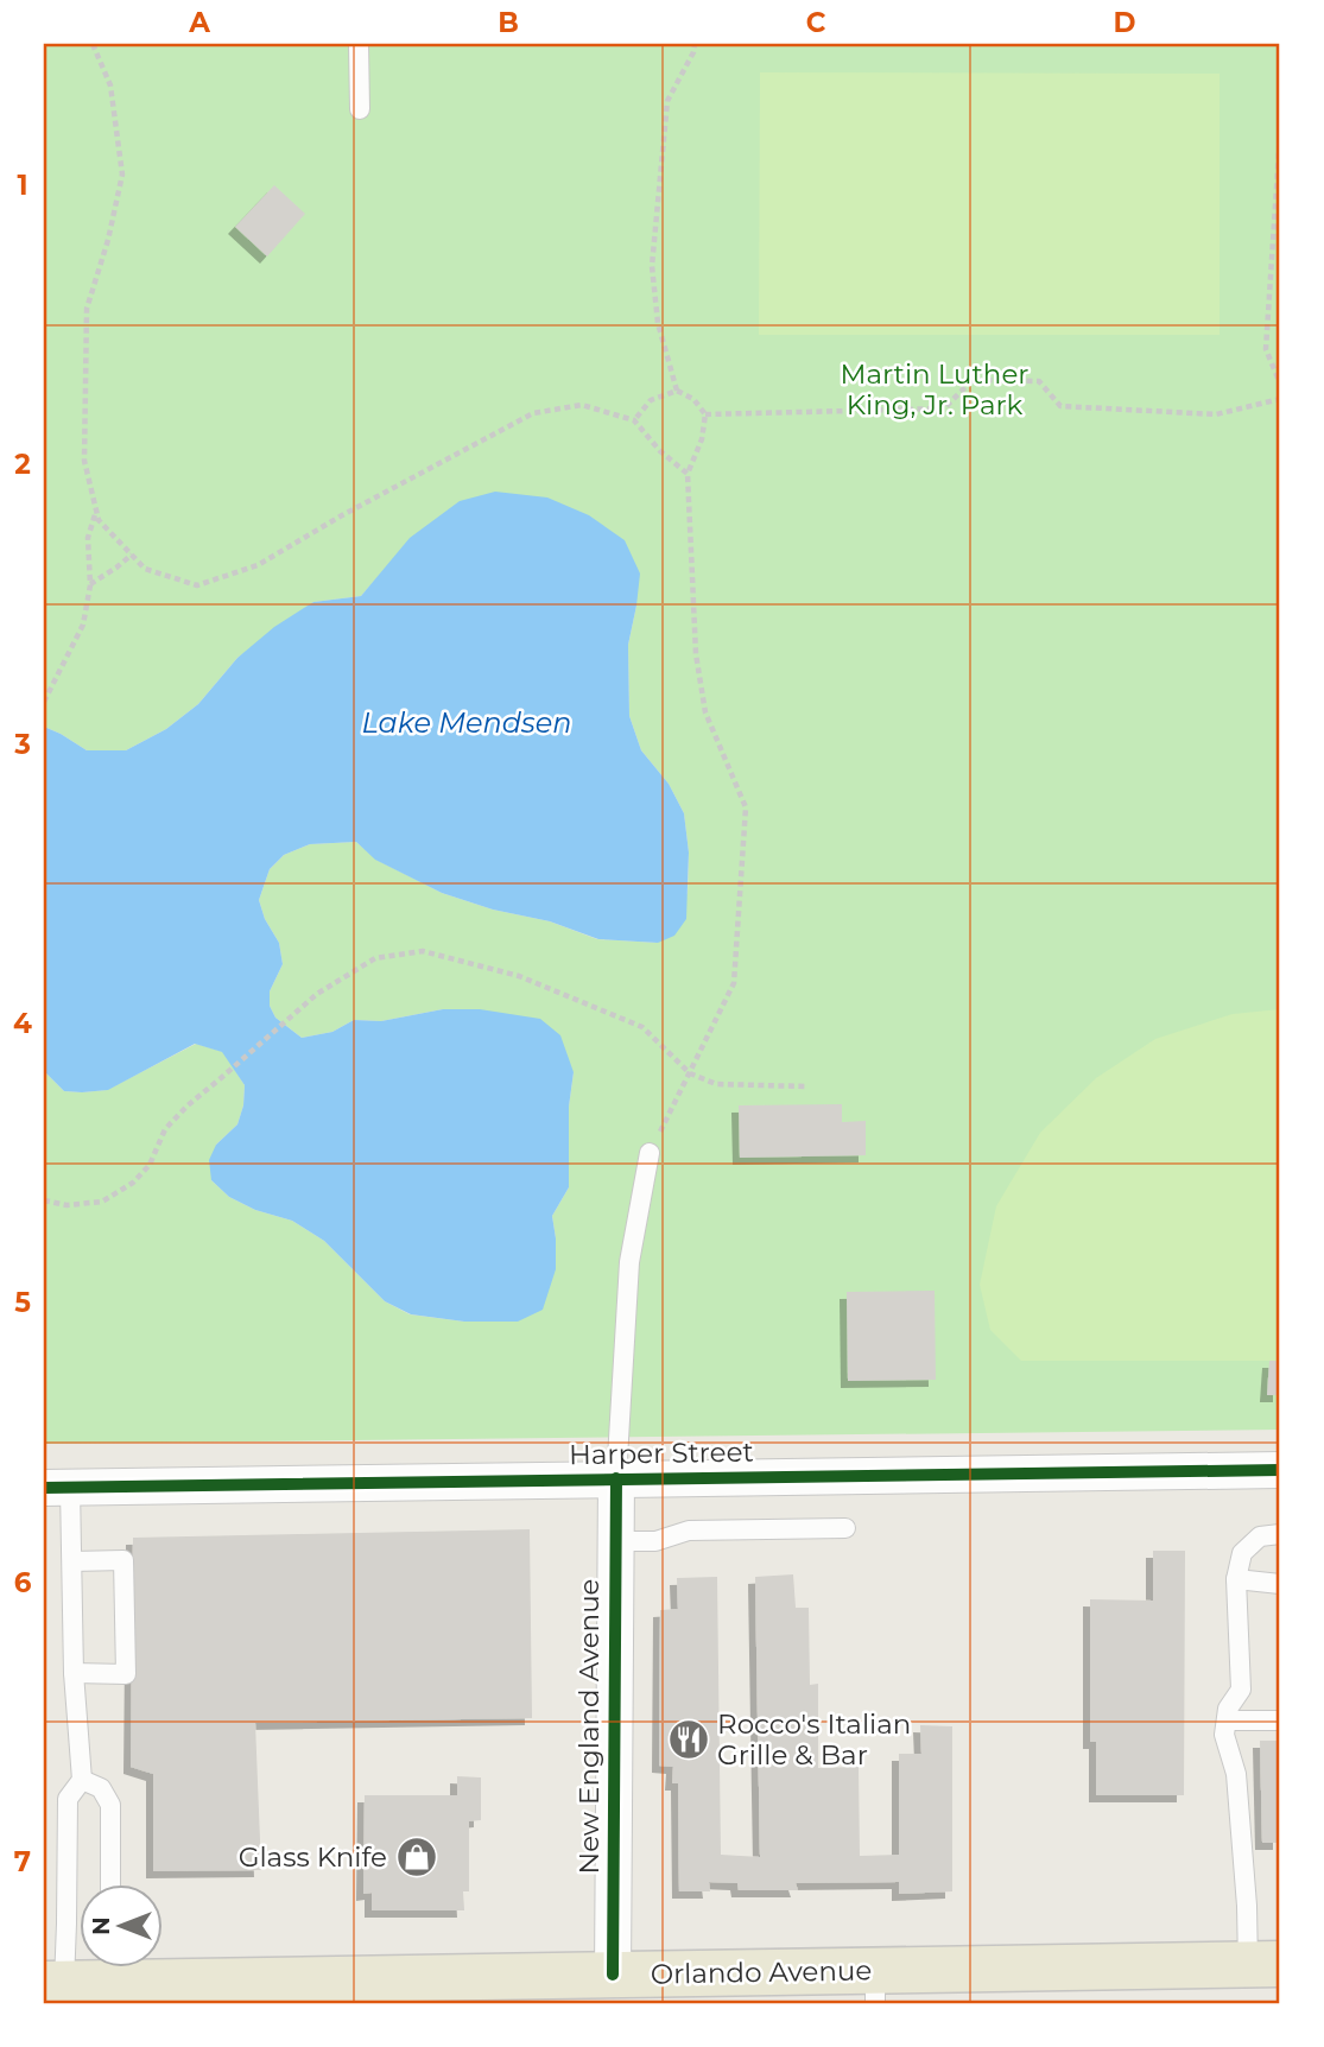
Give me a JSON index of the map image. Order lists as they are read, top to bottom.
{
  "streets": {
    "main road": ["Orlando Avenue"],
    "street": ["Harper Street", "New England Avenue"]
  },
  "crossings": [
    ["Harper Street", "New England Avenue"],
    ["New England Avenue", "Orlando Avenue"]
  ],
  "water": ["Lake Mendsen"],
  "parks": ["Martin Luther King, Jr. Park"],
  "places": {
    "restaurant": ["Rocco's Italian Grille & Bar"],
    "shop": ["Glass Knife"]
  },
  "north": "left",
  "grid": {
    "columns": [
      "A",
      "B",
      "C",
      "D"
    ],
    "rows": [
      "1",
      "2",
      "3",
      "4",
      "5",
      "6",
      "7"
    ]
  }
}
